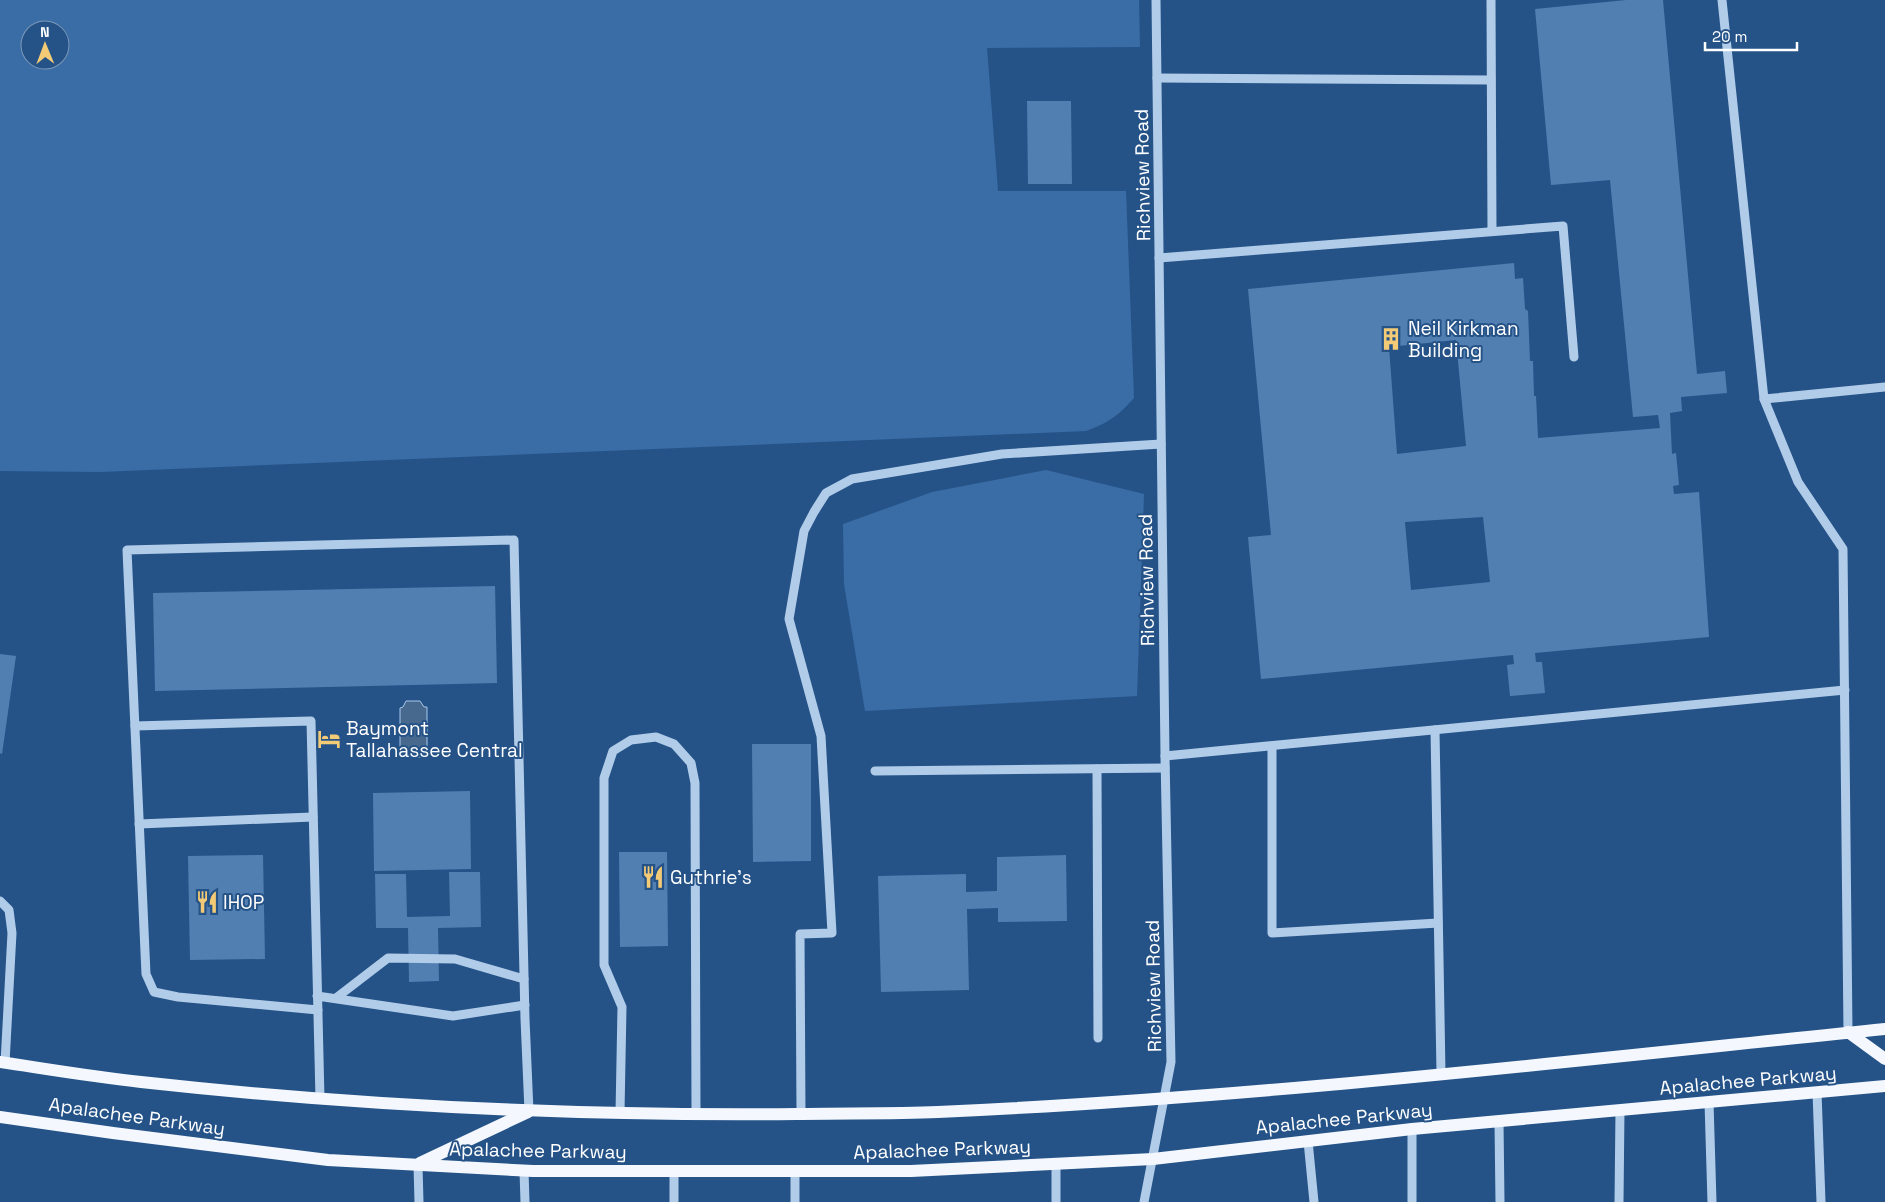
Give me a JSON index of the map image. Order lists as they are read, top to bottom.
{
  "streets": {
    "main road": ["Apalachee Parkway"],
    "street": ["Richview Road"]
  },
  "crossings": [
    ["Richview Road", "Apalachee Parkway"]
  ],
  "places": {
    "building": ["Neil Kirkman Building"],
    "hotel": ["Baymont Tallahassee Central"],
    "restaurant": ["Guthrie's", "IHOP"]
  },
  "scale_bar": "20 m",
  "north": "top"
}
